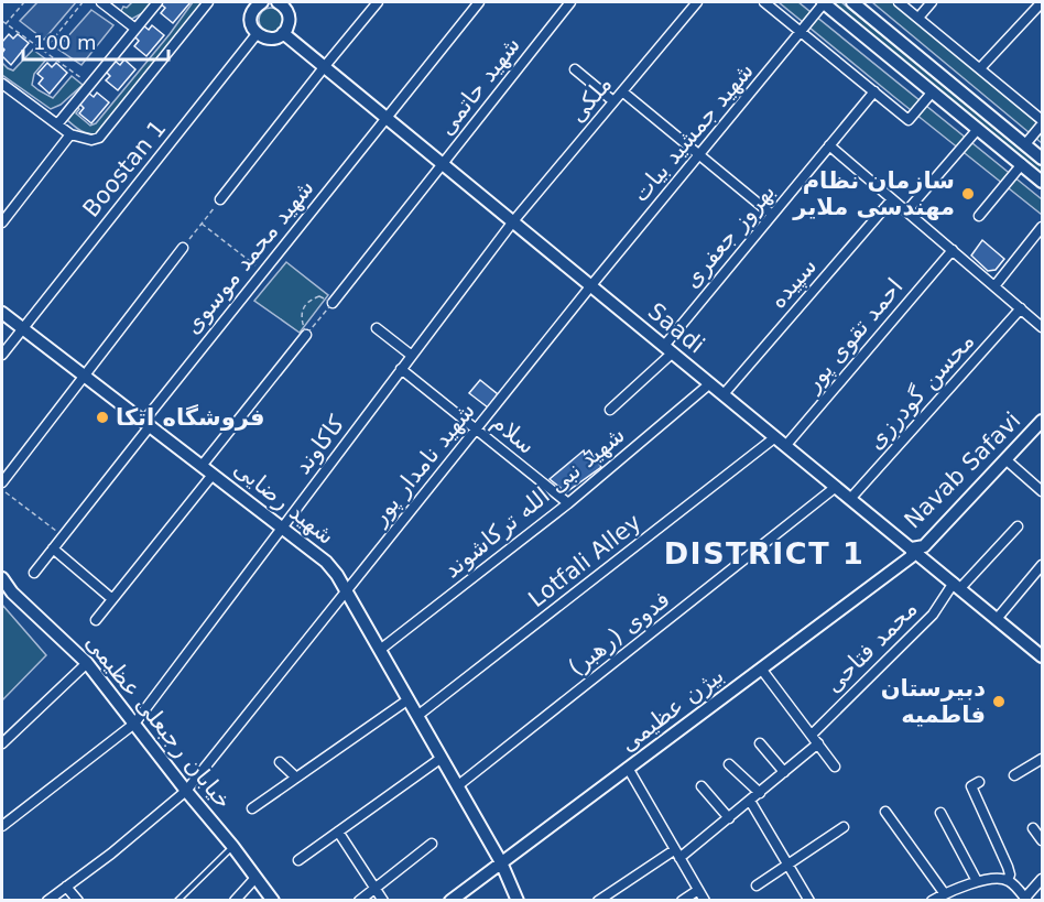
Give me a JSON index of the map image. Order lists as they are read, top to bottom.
{
  "streets": {
    "main road": [
      "Saadi",
      "Navab Safavi",
      "شهید رضایی",
      "بیژن عظیمی",
      "خیابان رجبعلی عظیمی"
    ],
    "street": [
      "شهید حاتمی",
      "ملکی",
      "شهید جمشید بیات",
      "Boostan 1",
      "بهروز جعفری",
      "شهید محمد موسوی",
      "سپیده",
      "احمد تقوی پور",
      "محسن گودرزی",
      "سلام",
      "کاکاوند",
      "شهید نامدار پور",
      "شهید نبی الله ترکاشوند",
      "Lotfali Alley",
      "فدوی (رهبر)",
      "محمد فتاحی"
    ]
  },
  "crossings": [
    ["شهید حاتمی", "Saadi"],
    ["ملکی", "Saadi"],
    ["ملکی", "کاکاوند"],
    ["شهید جمشید بیات", "Saadi"],
    ["شهید جمشید بیات", "شهید نامدار پور"],
    ["Boostan 1", "شهید رضایی"],
    ["بهروز جعفری", "Saadi"],
    ["شهید محمد موسوی", "Saadi"],
    ["شهید محمد موسوی", "شهید رضایی"],
    ["سپیده", "Saadi"],
    ["Saadi", "احمد تقوی پور"],
    ["Saadi", "محسن گودرزی"],
    ["Saadi", "کاکاوند"],
    ["Saadi", "شهید نامدار پور"],
    ["Saadi", "Navab Safavi"],
    ["Saadi", "شهید نبی الله ترکاشوند"],
    ["Saadi", "Lotfali Alley"],
    ["Saadi", "فدوی (رهبر)"],
    ["Saadi", "محمد فتاحی"],
    ["Saadi", "بیژن عظیمی"],
    ["سلام", "کاکاوند"],
    ["سلام", "شهید نامدار پور"],
    ["سلام", "شهید نبی الله ترکاشوند"],
    ["کاکاوند", "شهید رضایی"],
    ["کاکاوند", "خیابان رجبعلی عظیمی"],
    ["شهید نامدار پور", "شهید رضایی"],
    ["شهید نامدار پور", "خیابان رجبعلی عظیمی"],
    ["Navab Safavi", "بیژن عظیمی"],
    ["شهید رضایی", "شهید نبی الله ترکاشوند"],
    ["شهید رضایی", "Lotfali Alley"],
    ["شهید رضایی", "فدوی (رهبر)"],
    ["شهید رضایی", "بیژن عظیمی"]
  ],
  "districts": ["DISTRICT 1"],
  "places": ["سازمان نظام مهندسی ملایر", "فروشگاه اتکا", "دبیرستان فاطمیه"],
  "scale_bar": "100 m"
}
